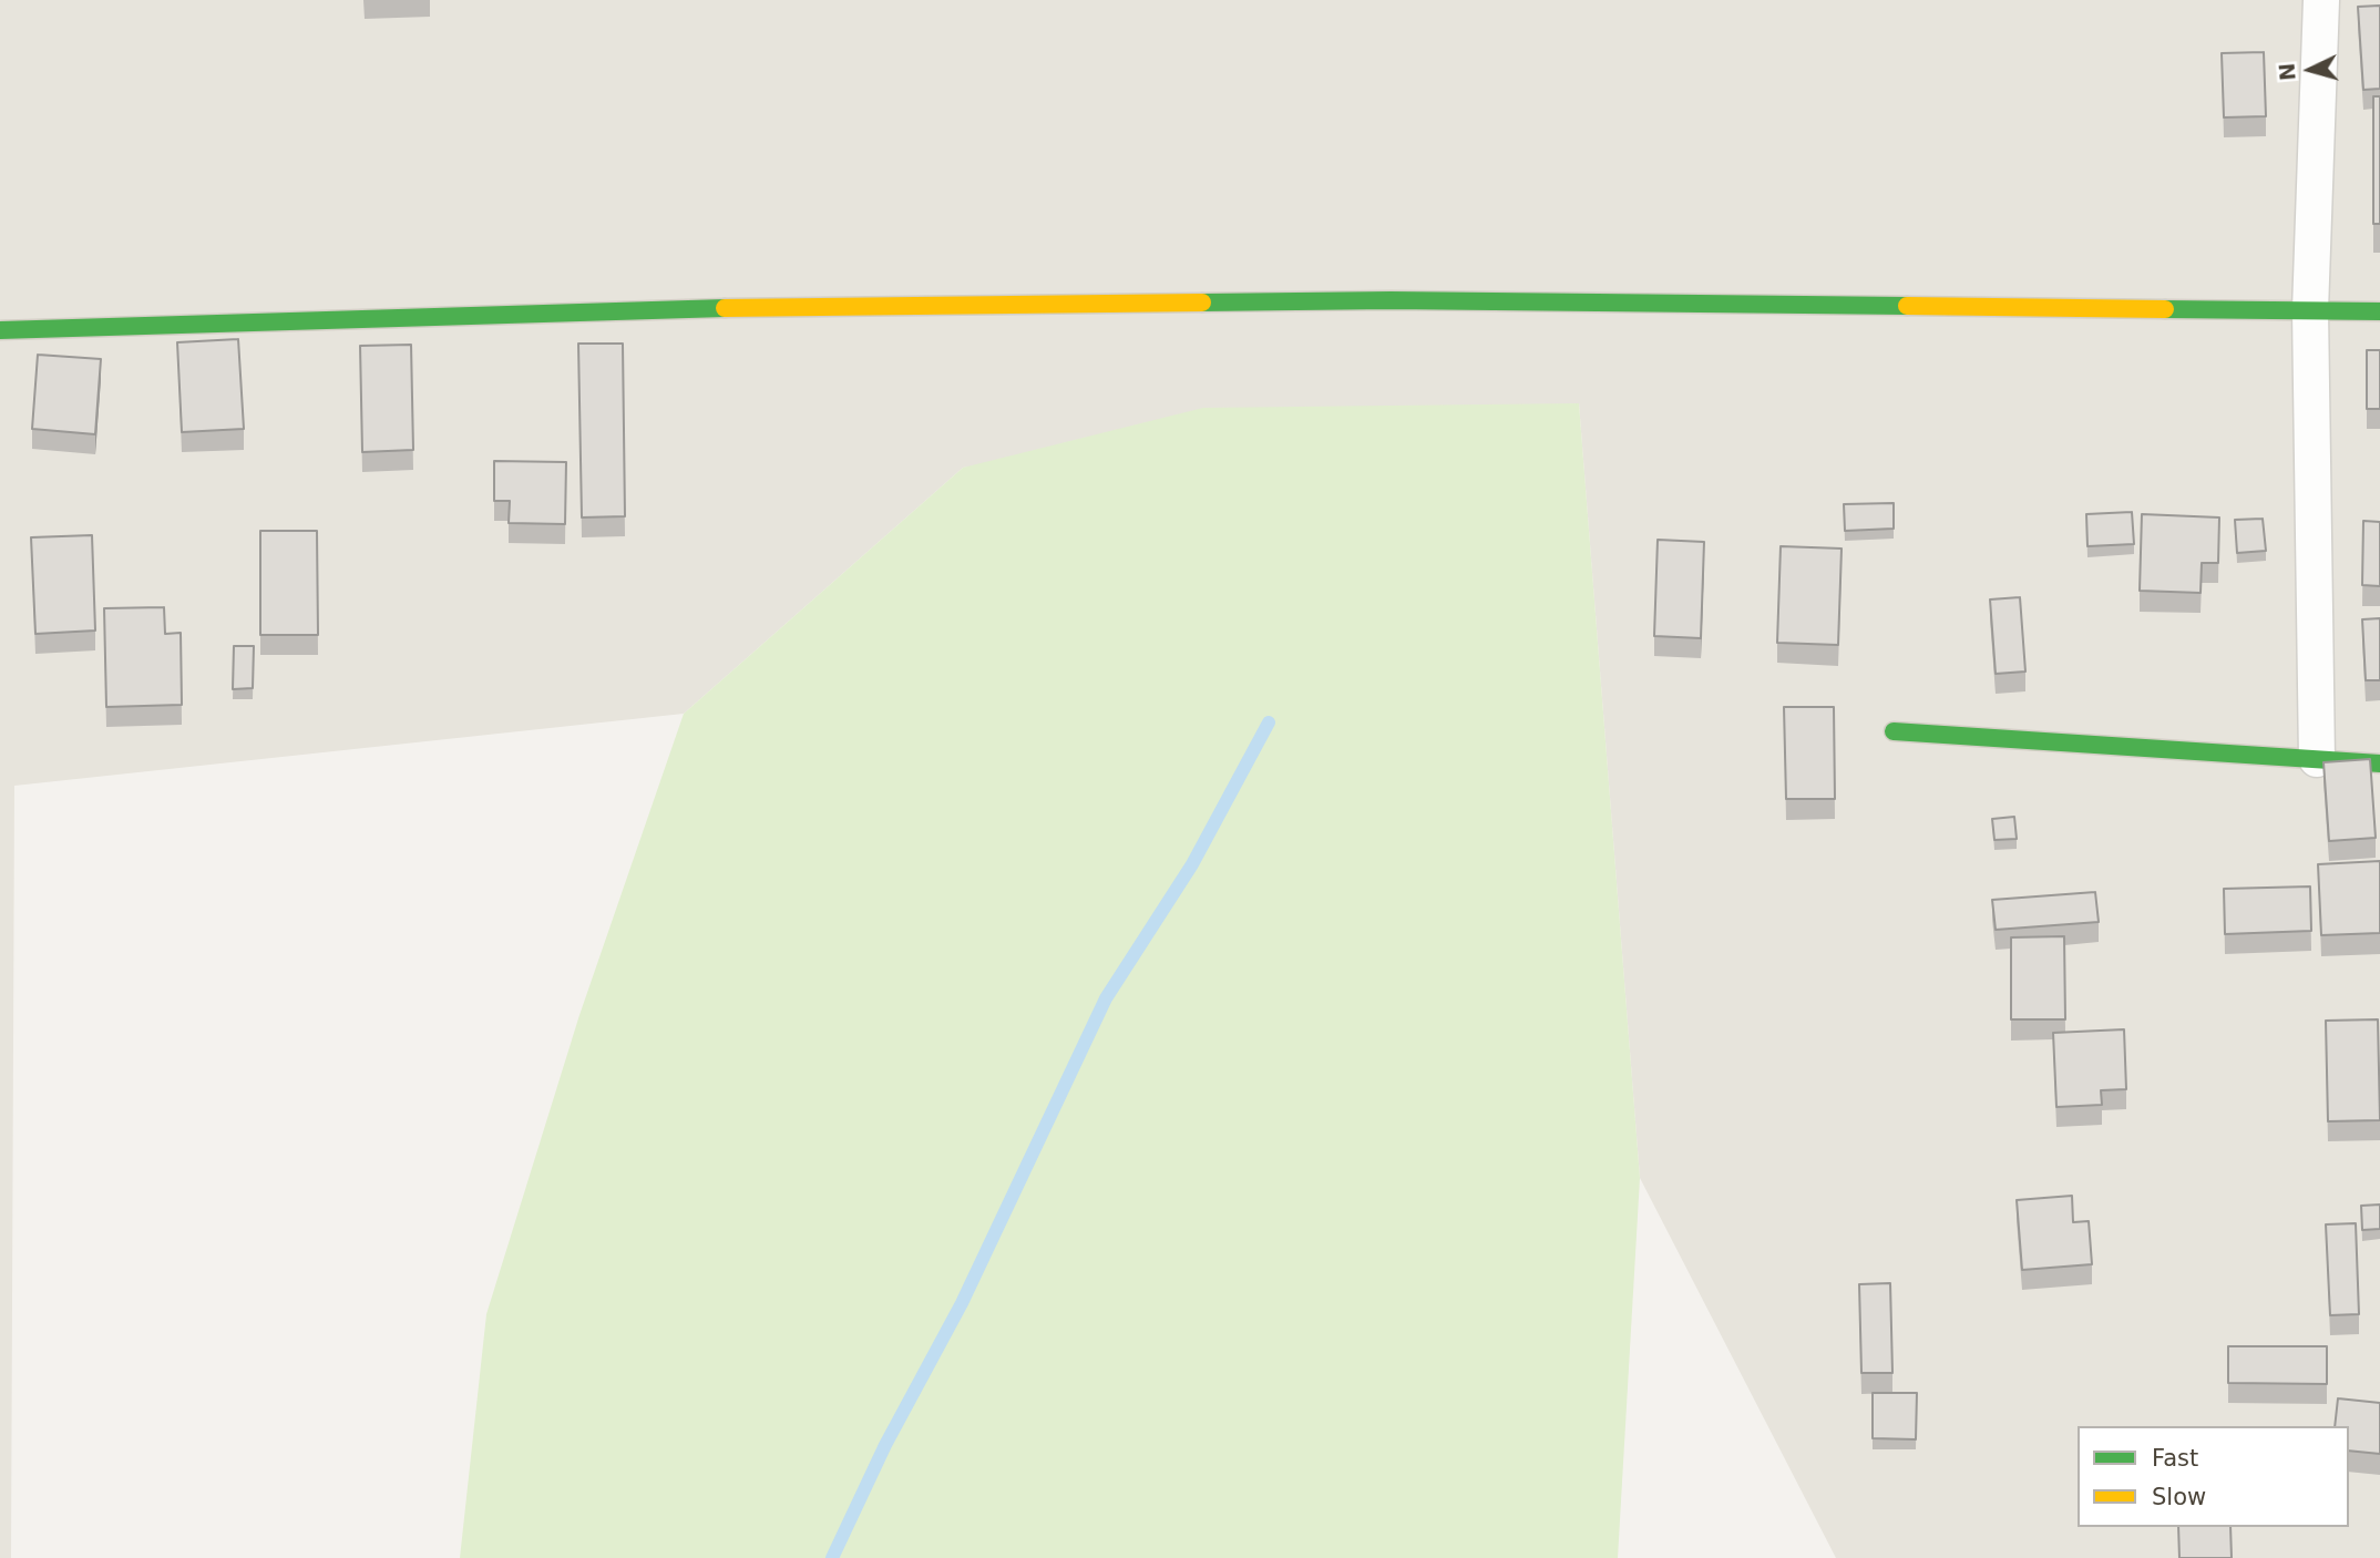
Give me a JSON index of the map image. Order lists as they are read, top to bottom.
{
  "legend": ["Fast", "Slow"],
  "north": "left"
}
